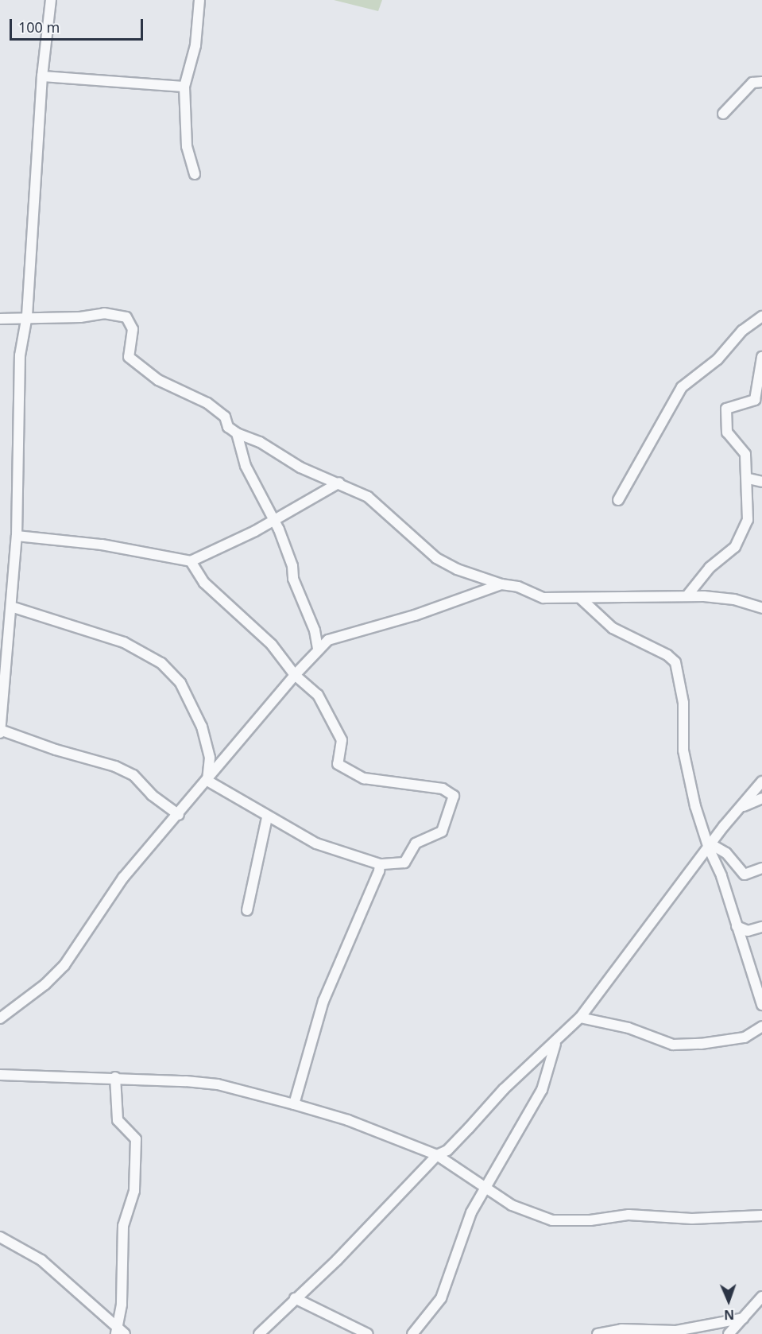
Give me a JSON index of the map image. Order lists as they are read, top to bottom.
{
  "scale_bar": "100 m",
  "north": "bottom"
}
